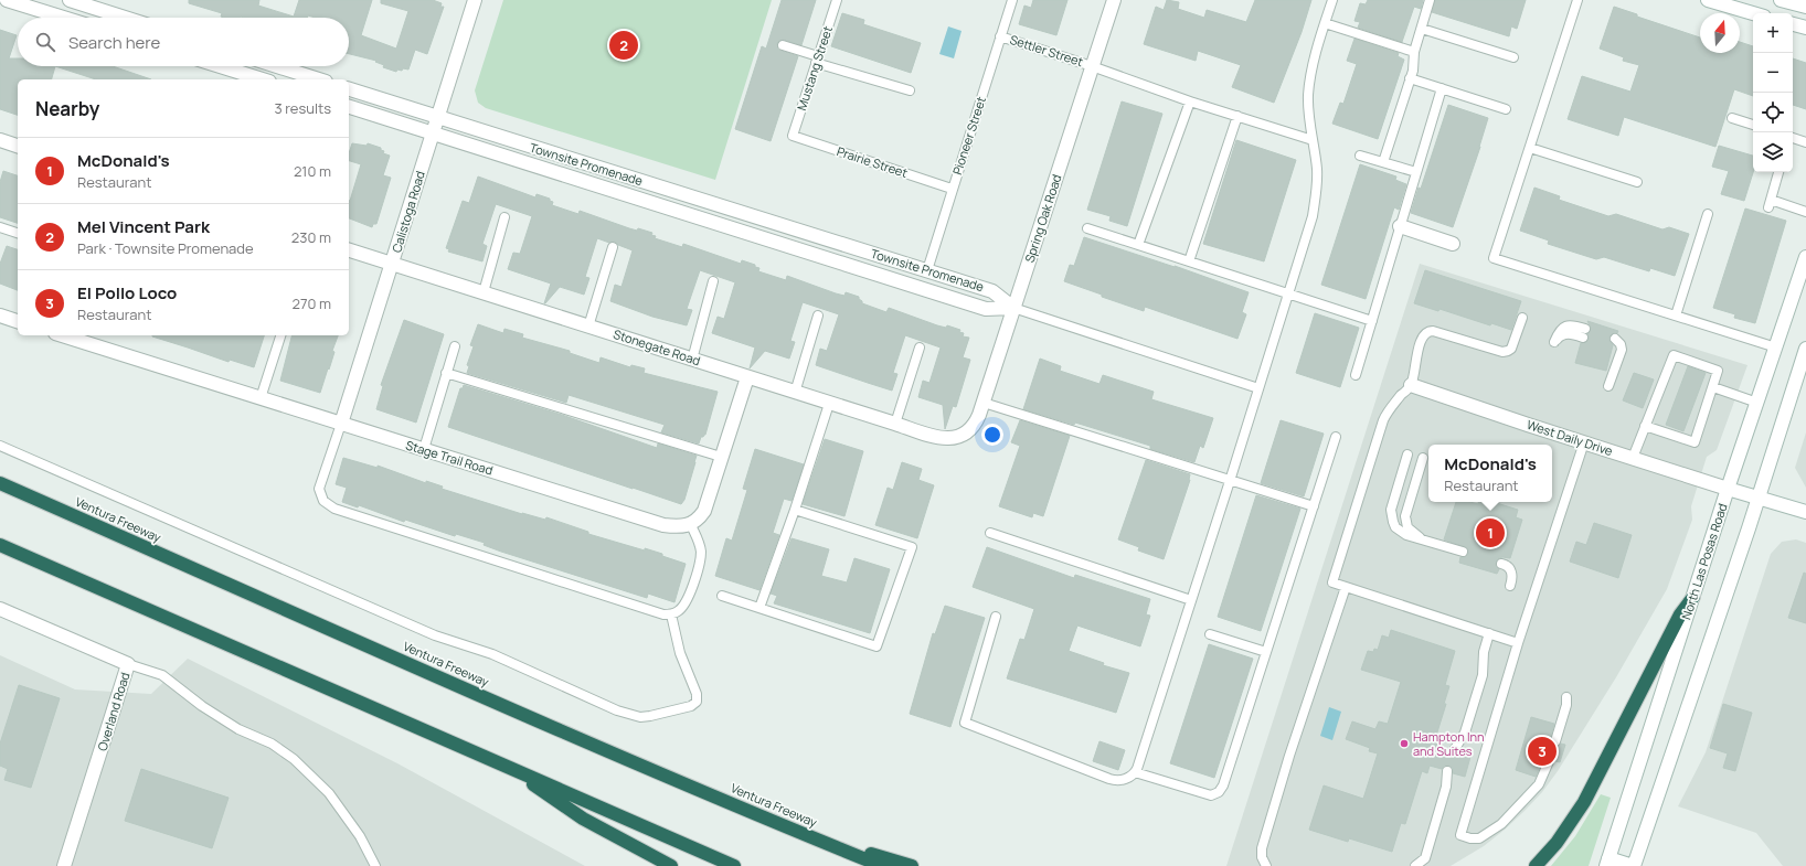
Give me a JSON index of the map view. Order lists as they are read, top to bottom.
{
  "streets": {
    "highway": ["Ventura Freeway"],
    "street": [
      "Townsite Promenade",
      "Calistoga Road",
      "Spring Oak Road",
      "Stonegate Road",
      "West Daily Drive",
      "Stage Trail Road",
      "North Las Posas Road",
      "Overland Road"
    ],
    "lane": [
      "Settler Street",
      "Mustang Street",
      "Pioneer Street",
      "Prairie Street"
    ]
  },
  "crossings": [
    ["Settler Street", "Pioneer Street"],
    ["Settler Street", "Spring Oak Road"],
    ["Mustang Street", "Prairie Street"],
    ["Pioneer Street", "Prairie Street"],
    ["Pioneer Street", "Townsite Promenade"],
    ["Townsite Promenade", "Calistoga Road"],
    ["Townsite Promenade", "Spring Oak Road"],
    ["Calistoga Road", "Stonegate Road"],
    ["Calistoga Road", "Stage Trail Road"],
    ["Spring Oak Road", "Stonegate Road"],
    ["West Daily Drive", "North Las Posas Road"]
  ],
  "places": ["Hampton Inn and Suites"],
  "north": "top",
  "page": {
    "map_buttons": ["+", "−"],
    "search": "Search here",
    "pins": ["2", "1", "3"],
    "heading": ["Nearby", "3 results"],
    "list": [
      {
        "mark": "1",
        "name": "McDonald's",
        "note": "Restaurant",
        "value": "210 m"
      },
      {
        "mark": "2",
        "name": "Mel Vincent Park",
        "note": "Park · Townsite Promenade",
        "value": "230 m"
      },
      {
        "mark": "3",
        "name": "El Pollo Loco",
        "note": "Restaurant",
        "value": "270 m"
      }
    ],
    "popup": ["McDonald's", "Restaurant"]
  }
}
